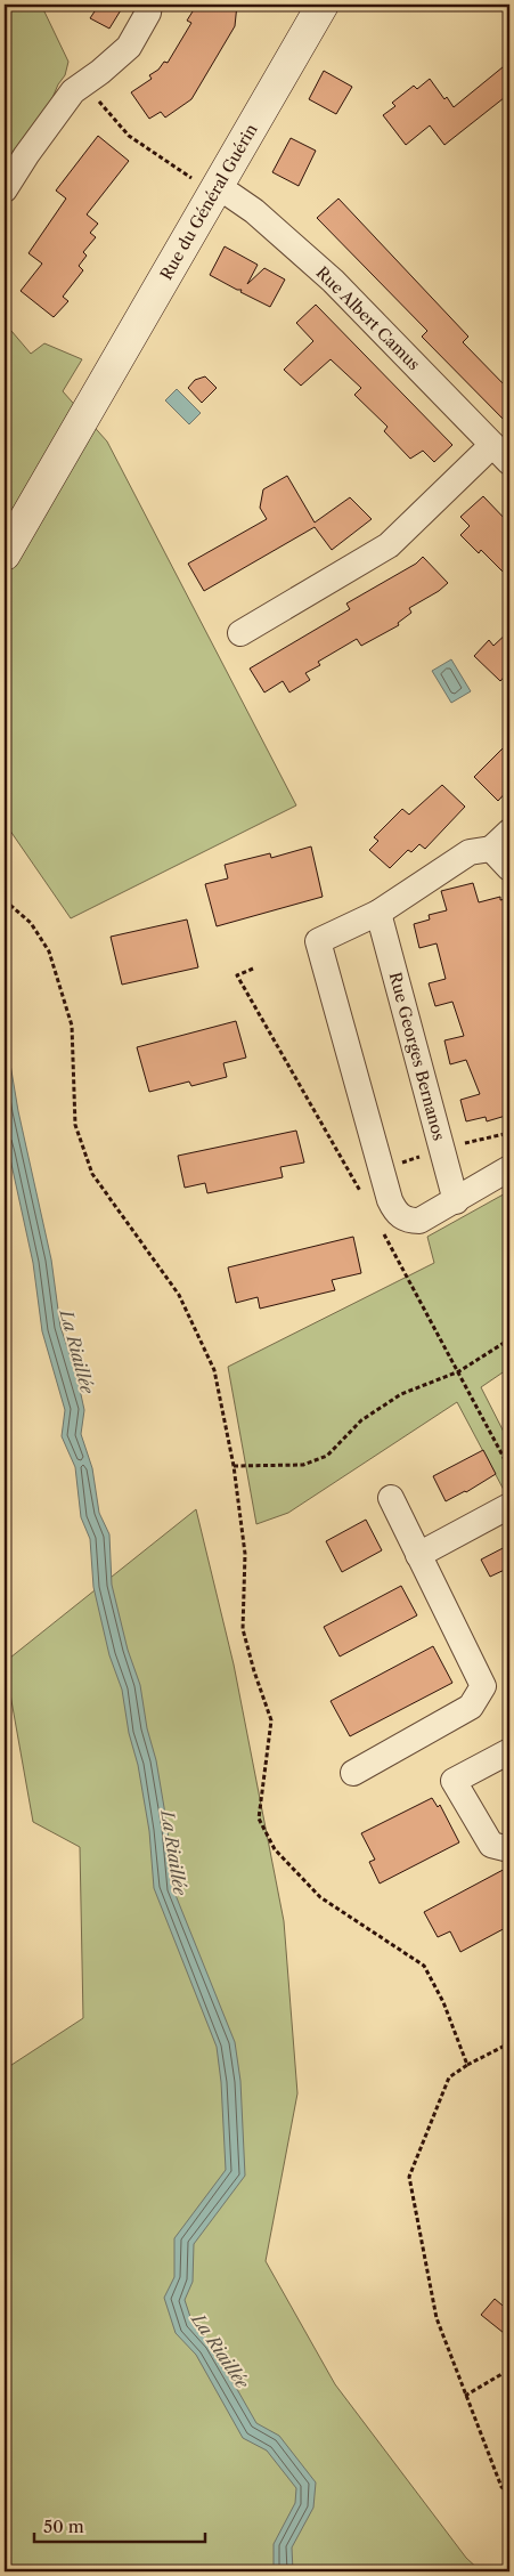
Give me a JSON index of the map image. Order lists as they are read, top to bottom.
{
  "streets": {
    "main road": ["Rue du Général Guérin"],
    "street": ["Rue Albert Camus", "Rue Georges Bernanos"]
  },
  "crossings": [
    ["Rue du Général Guérin", "Rue Albert Camus"]
  ],
  "water": ["La Riaillée"],
  "scale_bar": "50 m"
}
